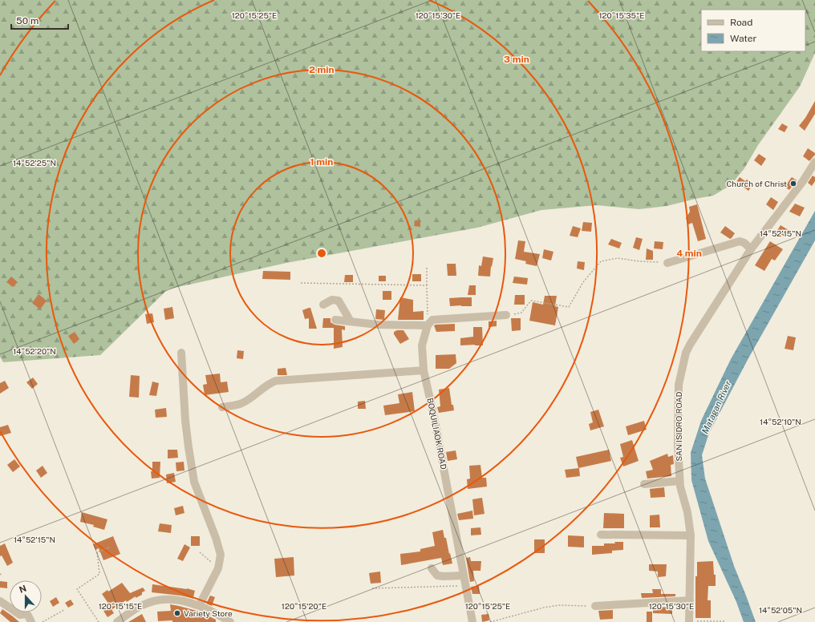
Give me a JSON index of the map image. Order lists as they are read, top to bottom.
{
  "streets": {
    "street": ["SAN ISIDRO ROAD", "BOQUILIAOK ROAD"]
  },
  "water": ["Matagan River"],
  "places": ["Church of Christ", "Variety Store"],
  "legend": ["Road", "Water"],
  "scale_bar": "50 m",
  "north": "top",
  "coordinates": [
    "120°15'25\"E",
    "120°15'30\"E",
    "120°15'35\"E",
    "14°52'25\"N",
    "14°52'15\"N",
    "14°52'20\"N",
    "14°52'10\"N",
    "120°15'15\"E",
    "120°15'20\"E",
    "14°52'05\"N"
  ],
  "rings": [
    "3 min",
    "2 min",
    "1 min",
    "4 min"
  ]
}
